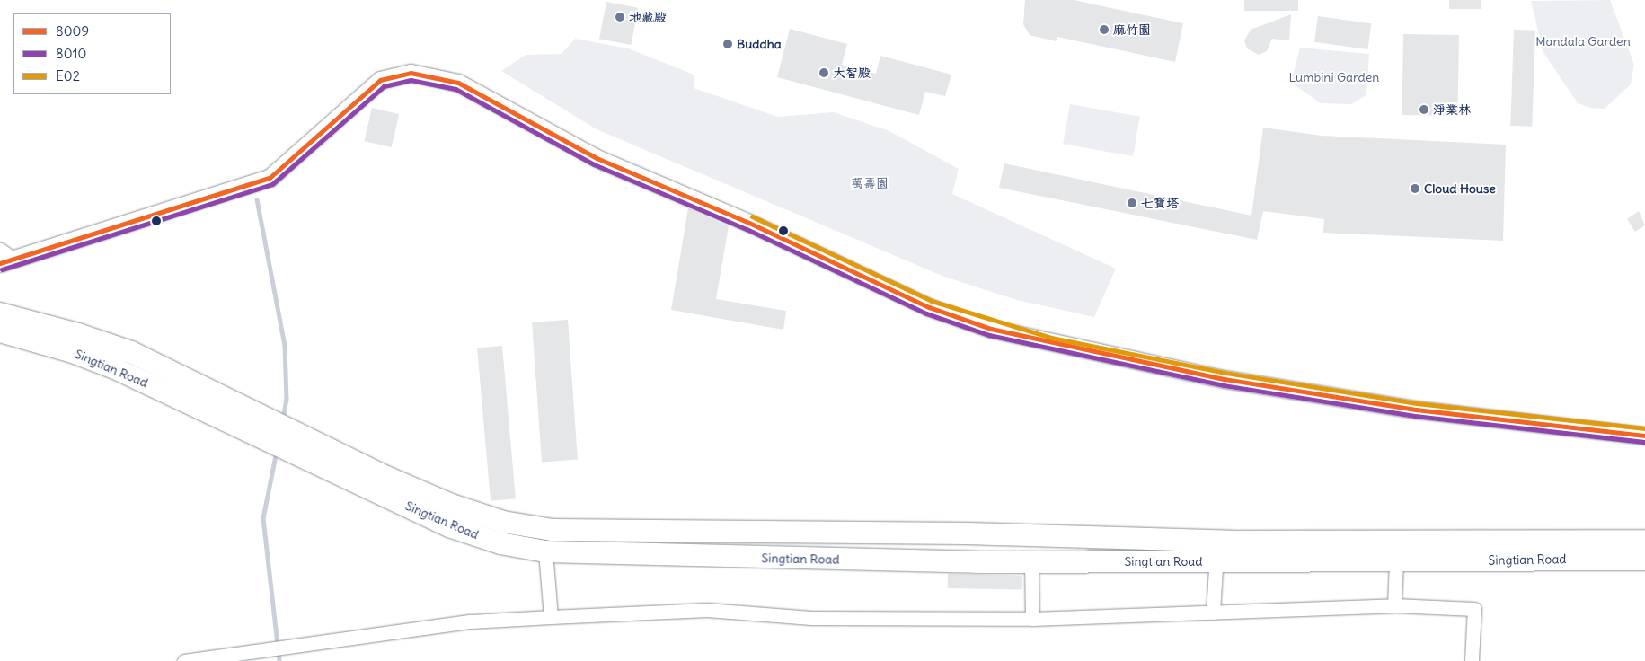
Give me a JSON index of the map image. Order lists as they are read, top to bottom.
{
  "streets": {
    "main road": ["Singtian Road"]
  },
  "parks": ["Mandala Garden", "Lumbini Garden", "萬壽園"],
  "places": [
    "地藏殿",
    "麻竹園",
    "Buddha",
    "大智殿",
    "淨業林",
    "Cloud House",
    "七寶塔"
  ],
  "lines": ["transit line 8009", "transit line 8010", "transit line E02"],
  "legend": ["8009", "8010", "E02"]
}
